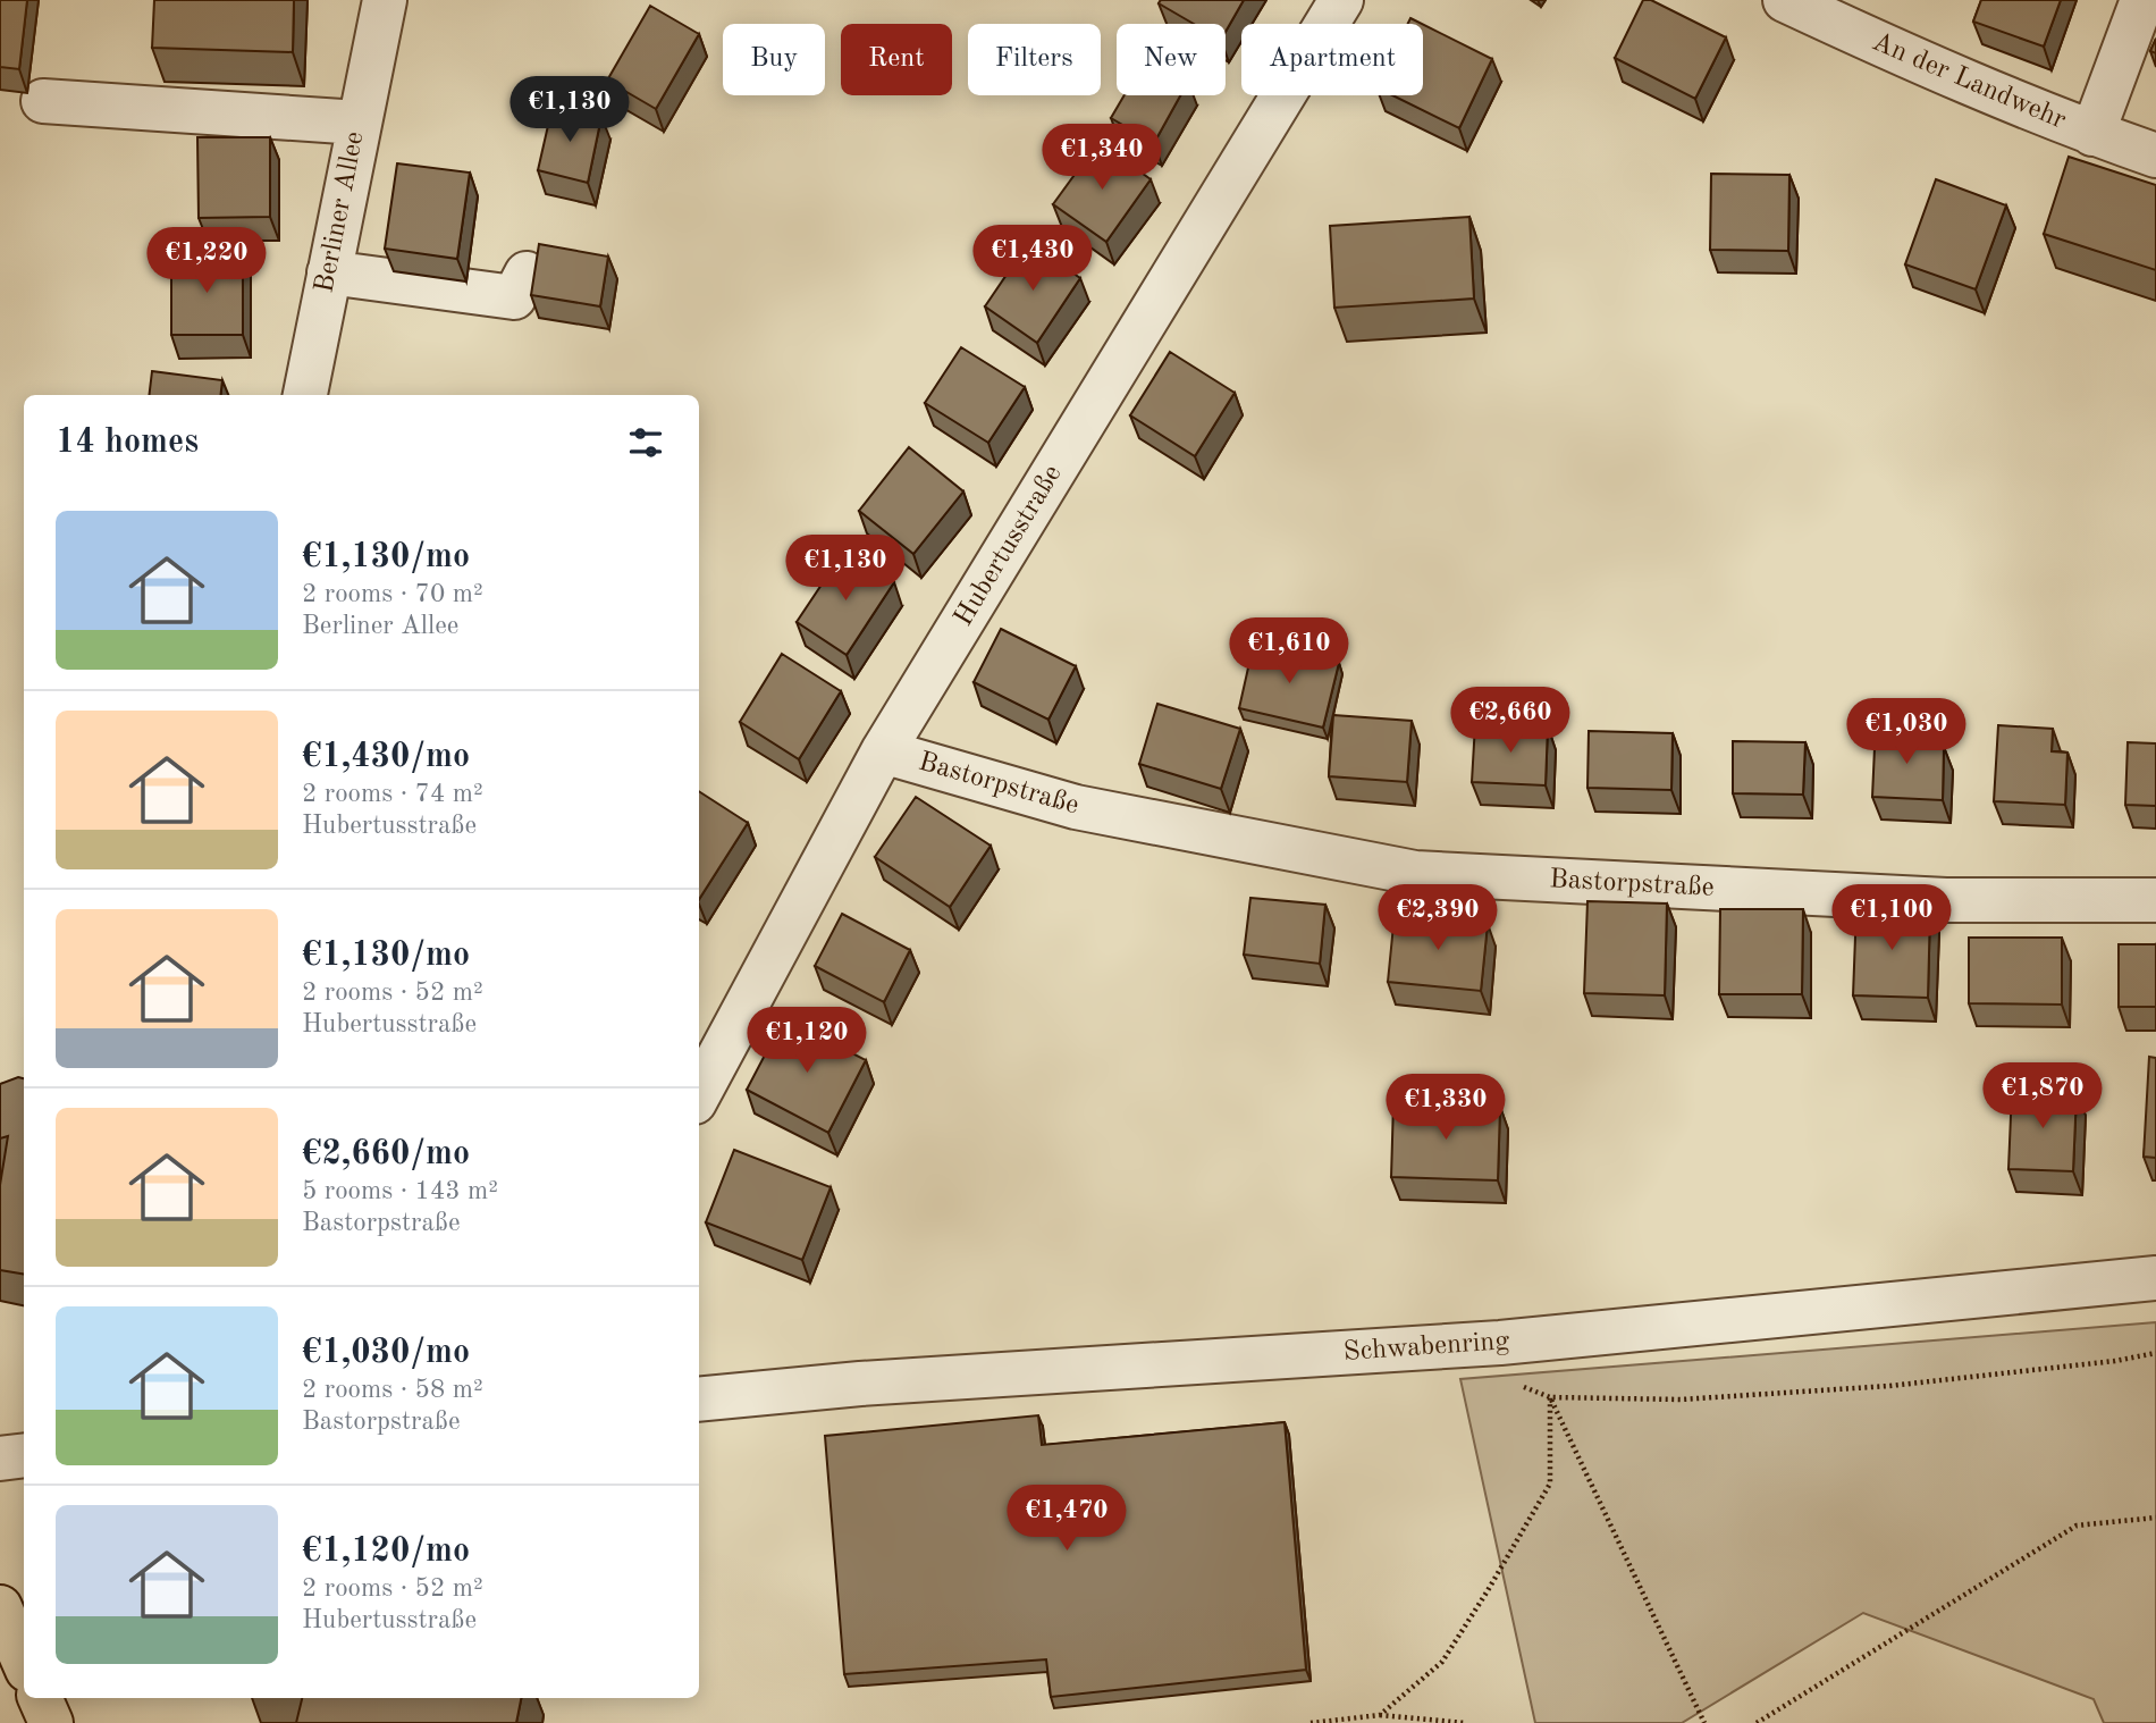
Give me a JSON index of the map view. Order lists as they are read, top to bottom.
{
  "streets": {
    "street": [
      "An der Landwehr",
      "Berliner Allee",
      "Hubertusstraße",
      "Bastorpstraße",
      "Schwabenring"
    ]
  },
  "crossings": [
    ["Hubertusstraße", "Bastorpstraße"]
  ],
  "page": {
    "chip": [
      "Buy",
      "Rent",
      "Filters",
      "New",
      "Apartment"
    ],
    "price": [
      "€1,130",
      "€1,340",
      "€1,430",
      "€1,220",
      "€1,130",
      "€1,610",
      "€2,660",
      "€1,030",
      "€2,390",
      "€1,100",
      "€1,120",
      "€1,870",
      "€1,330",
      "€1,470"
    ],
    "heading": "14 homes",
    "list": [
      {
        "name": "€1,130/mo",
        "note": "2 rooms · 70 m² · Berliner Allee"
      },
      {
        "name": "€1,430/mo",
        "note": "2 rooms · 74 m² · Hubertusstraße"
      },
      {
        "name": "€1,130/mo",
        "note": "2 rooms · 52 m² · Hubertusstraße"
      },
      {
        "name": "€2,660/mo",
        "note": "5 rooms · 143 m² · Bastorpstraße"
      },
      {
        "name": "€1,030/mo",
        "note": "2 rooms · 58 m² · Bastorpstraße"
      },
      {
        "name": "€1,120/mo",
        "note": "2 rooms · 52 m² · Hubertusstraße"
      }
    ]
  }
}
